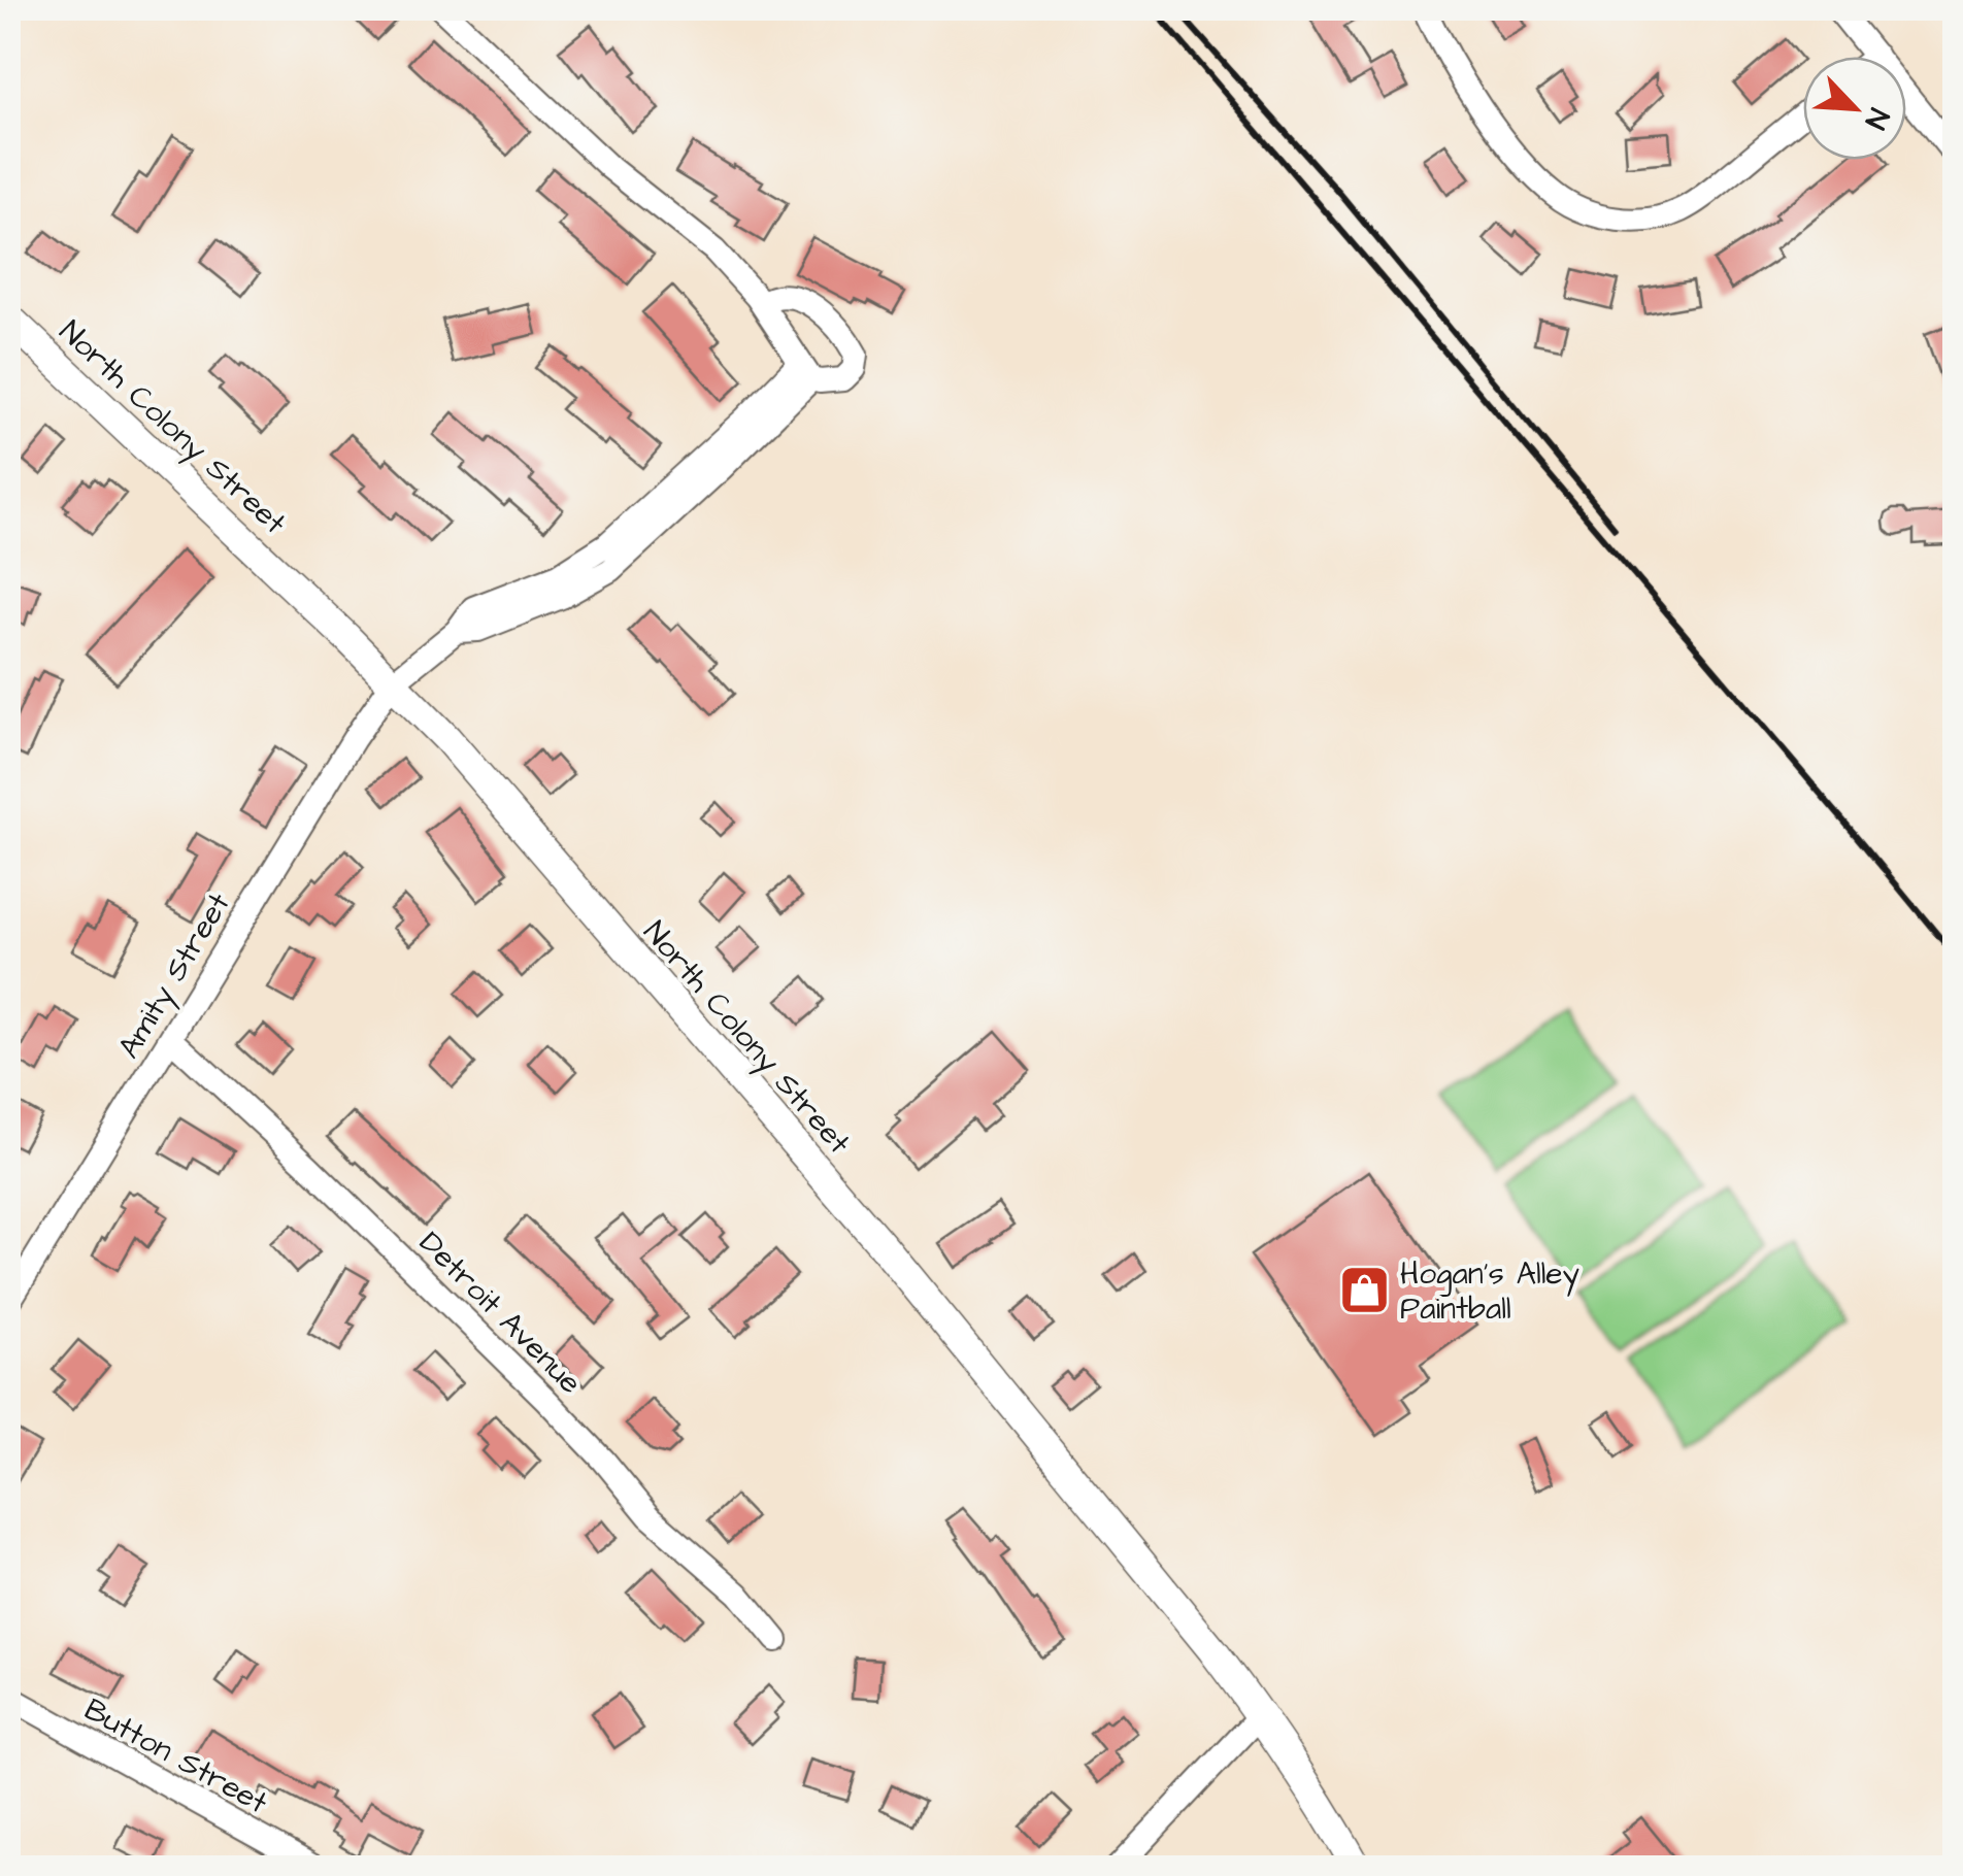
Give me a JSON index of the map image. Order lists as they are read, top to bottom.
{
  "streets": {
    "main road": ["North Colony Street"],
    "street": ["Amity Street", "Detroit Avenue", "Button Street"]
  },
  "crossings": [
    ["North Colony Street", "Amity Street"],
    ["Amity Street", "Detroit Avenue"]
  ],
  "places": {
    "shop": ["Hogan's Alley Paintball"]
  },
  "north": "bottom right"
}
